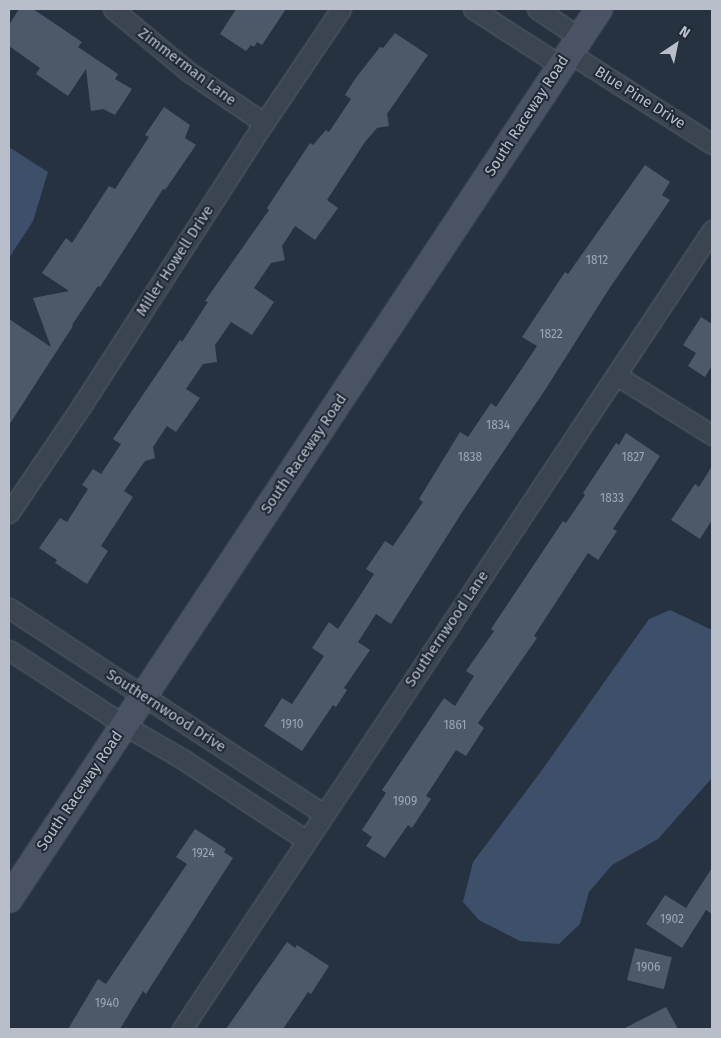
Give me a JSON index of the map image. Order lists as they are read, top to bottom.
{
  "streets": {
    "main road": ["South Raceway Road"],
    "street": [
      "Zimmerman Lane",
      "Blue Pine Drive",
      "Miller Howell Drive",
      "Southernwood Lane",
      "Southernwood Drive"
    ]
  },
  "crossings": [
    ["Zimmerman Lane", "Miller Howell Drive"],
    ["Blue Pine Drive", "South Raceway Road"],
    ["South Raceway Road", "Southernwood Drive"],
    ["Southernwood Lane", "Southernwood Drive"]
  ],
  "house_numbers": [
    "1812",
    "1822",
    "1834",
    "1838",
    "1827",
    "1833",
    "1910",
    "1861",
    "1909",
    "1924",
    "1902",
    "1906",
    "1940"
  ],
  "north": "top right"
}
